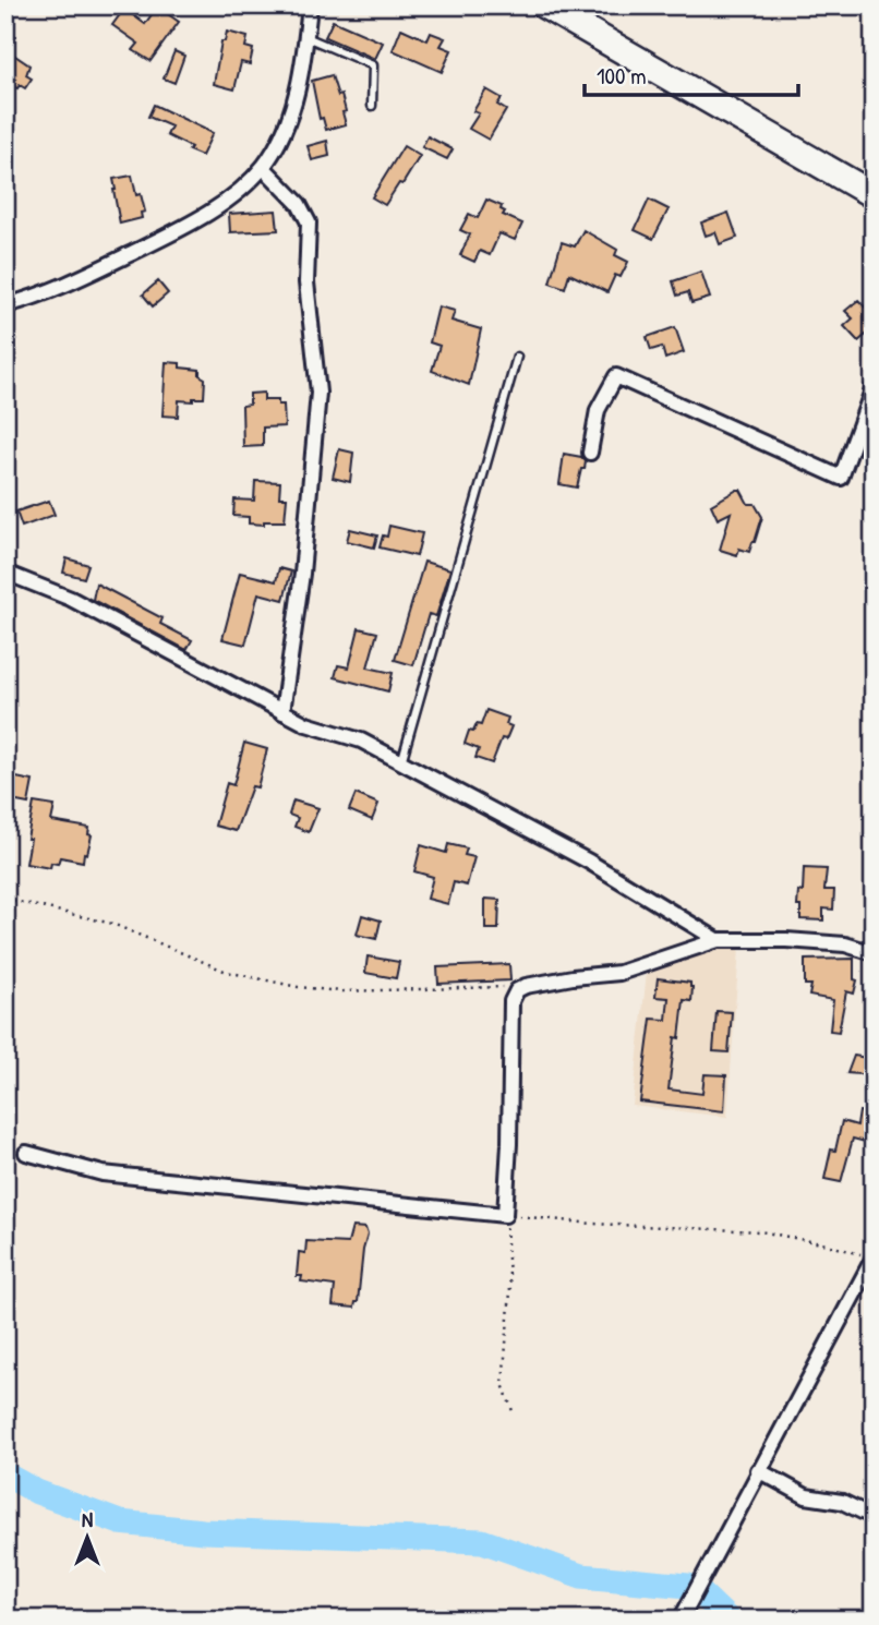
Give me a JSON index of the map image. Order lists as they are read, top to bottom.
{
  "scale_bar": "100 m",
  "north": "top"
}
